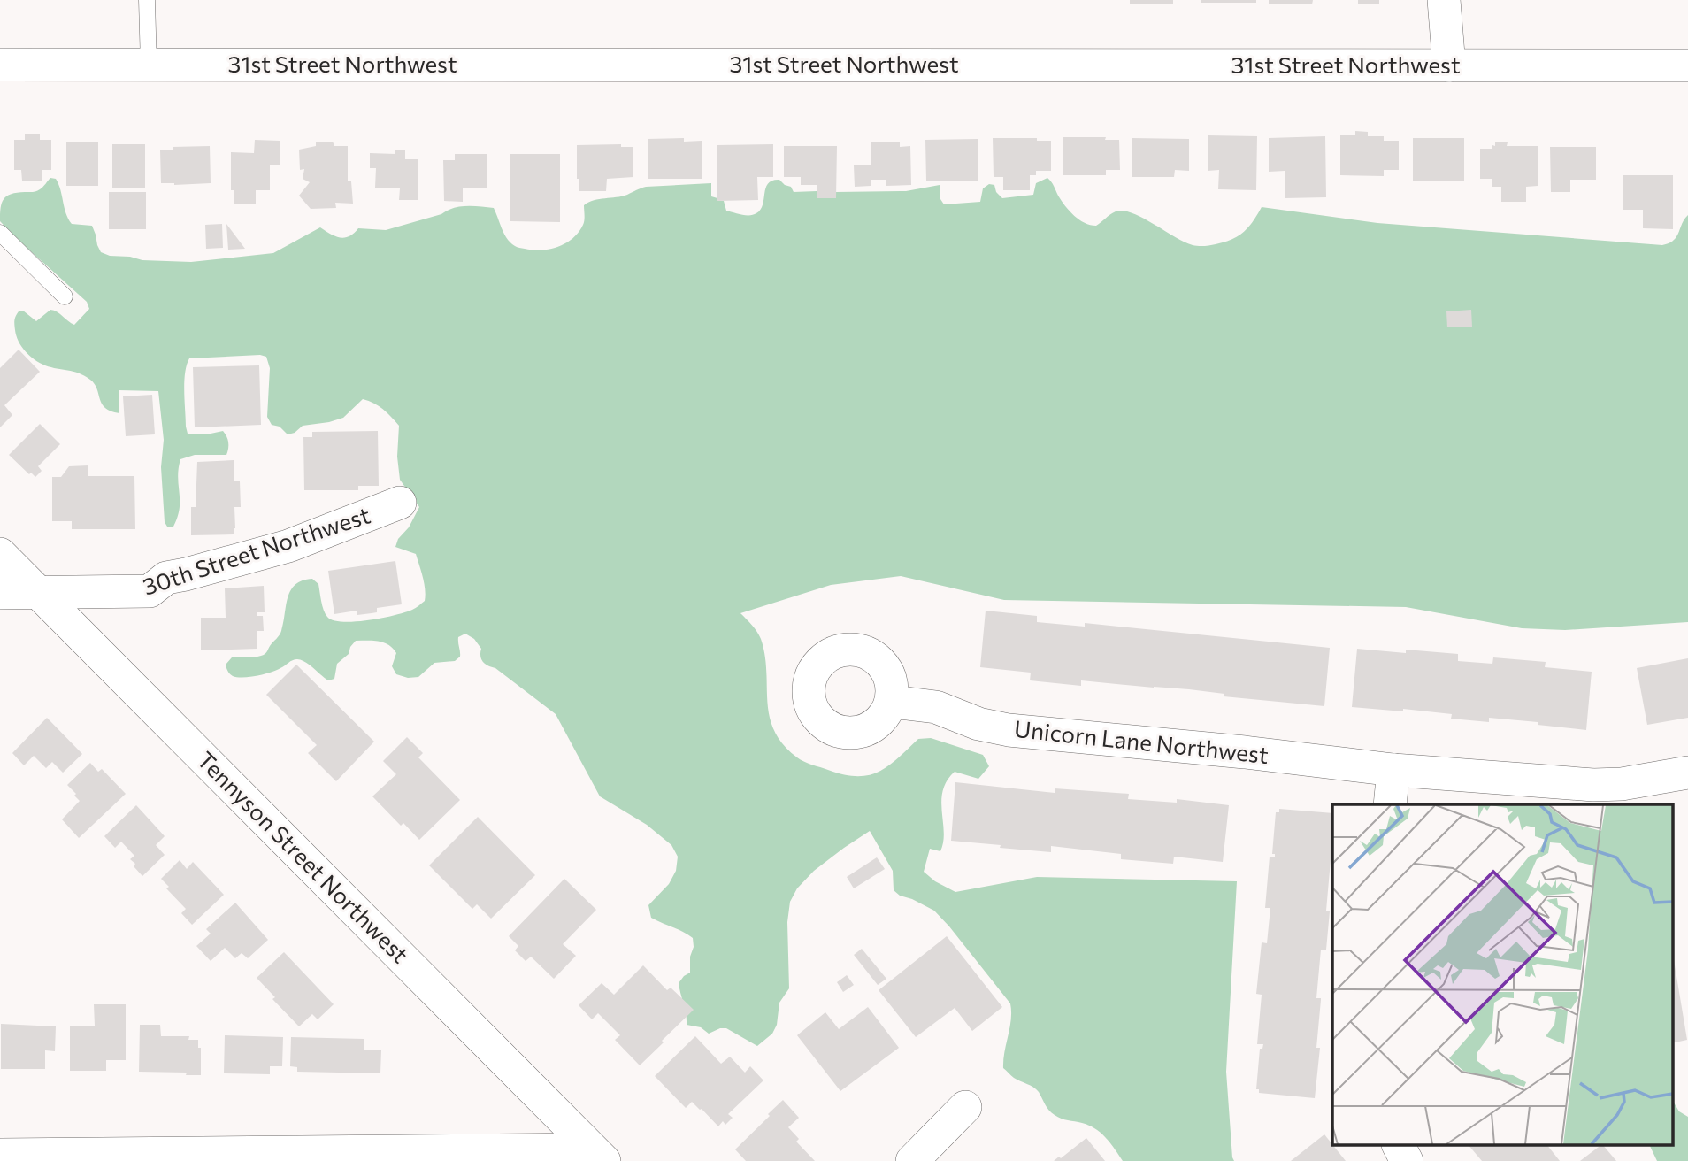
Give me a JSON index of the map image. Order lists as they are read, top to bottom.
{
  "streets": {
    "street": [
      "31st Street Northwest",
      "30th Street Northwest",
      "Unicorn Lane Northwest",
      "Tennyson Street Northwest"
    ]
  },
  "crossings": [
    ["30th Street Northwest", "Tennyson Street Northwest"]
  ]
}
